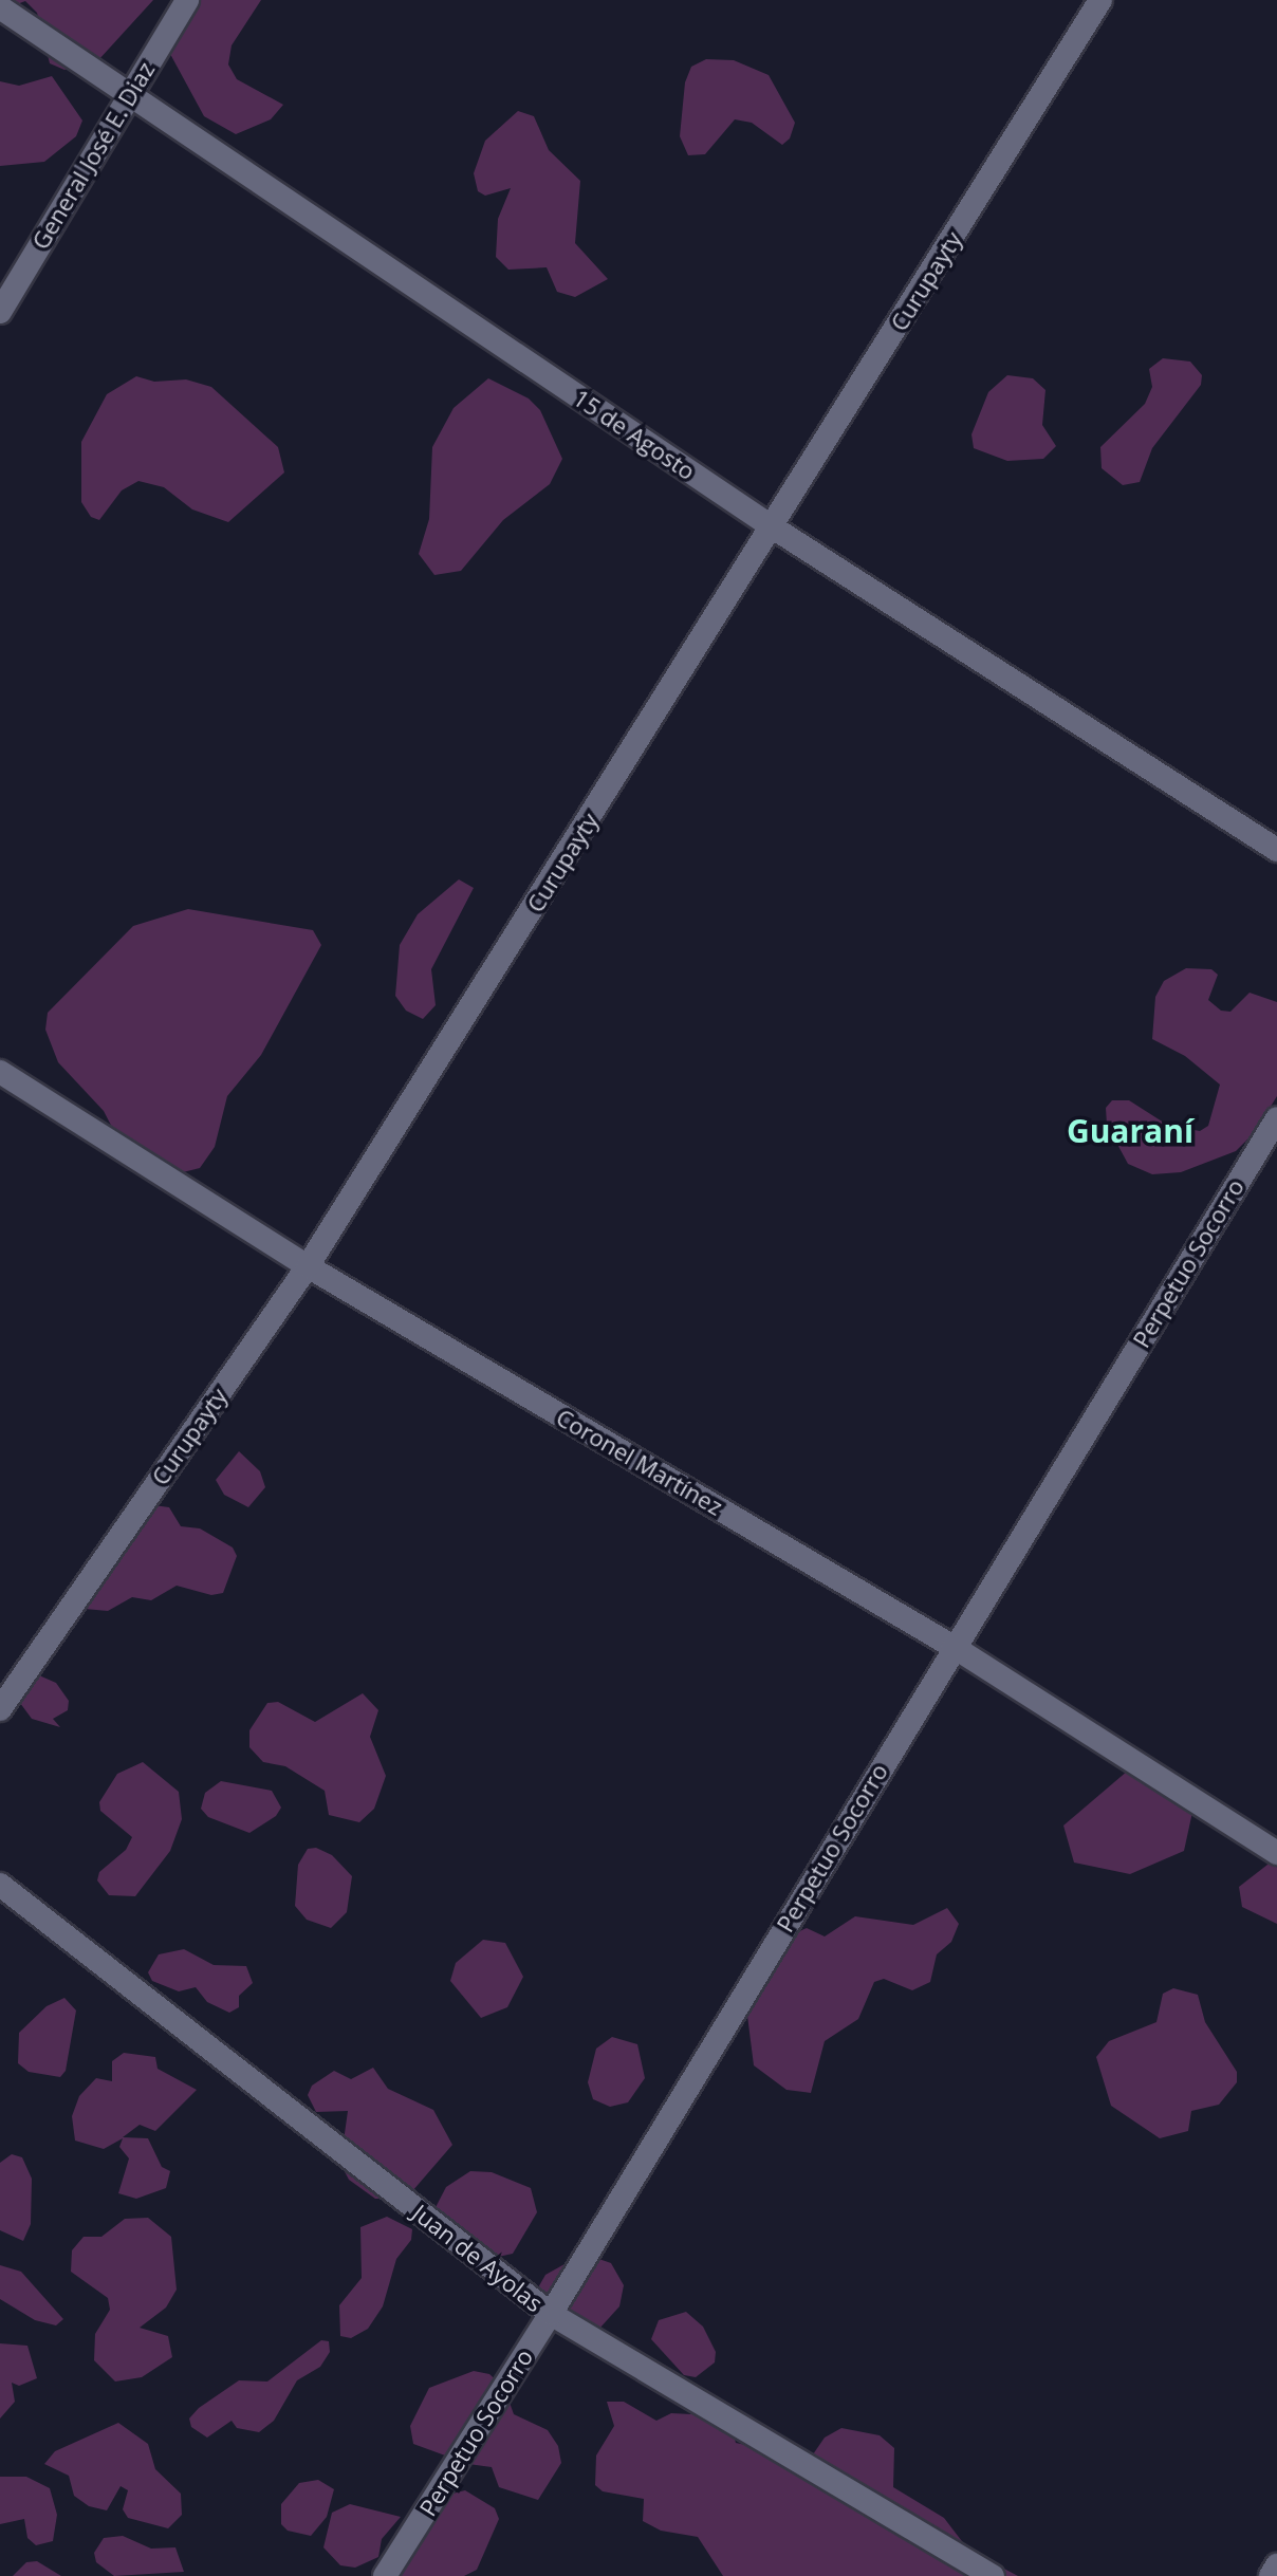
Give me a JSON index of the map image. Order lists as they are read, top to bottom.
{
  "streets": {
    "street": [
      "General José E. Diaz",
      "Curupayty",
      "15 de Agosto",
      "Perpetuo Socorro",
      "Coronel Martínez",
      "Juan de Ayolas"
    ]
  },
  "crossings": [
    ["General José E. Diaz", "15 de Agosto"],
    ["Curupayty", "15 de Agosto"],
    ["Curupayty", "Coronel Martínez"],
    ["Perpetuo Socorro", "Coronel Martínez"],
    ["Perpetuo Socorro", "Juan de Ayolas"]
  ],
  "districts": ["Guaraní"]
}
